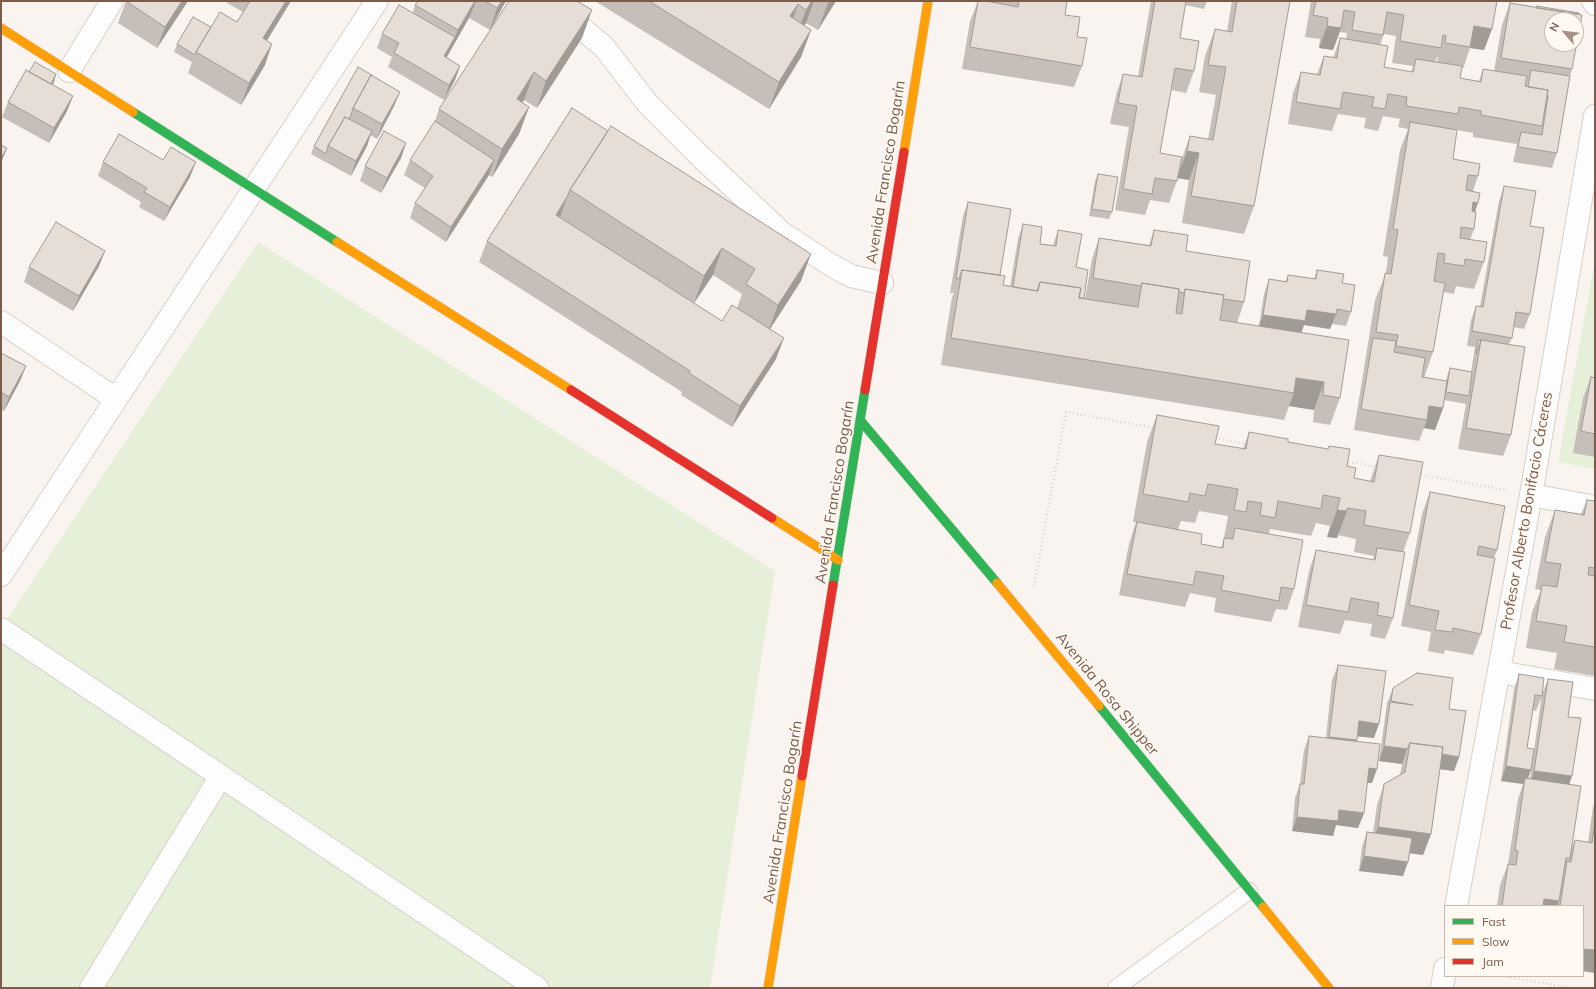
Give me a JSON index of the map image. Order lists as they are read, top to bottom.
{
  "streets": {
    "street": ["Avenida Francisco Bogarín", "Profesor Alberto Bonifacio Cáceres", "Avenida Rosa Shipper"]
  },
  "crossings": [
    ["Avenida Francisco Bogarín", "Avenida Rosa Shipper"]
  ],
  "legend": ["Fast", "Slow", "Jam"],
  "north": "top left"
}
